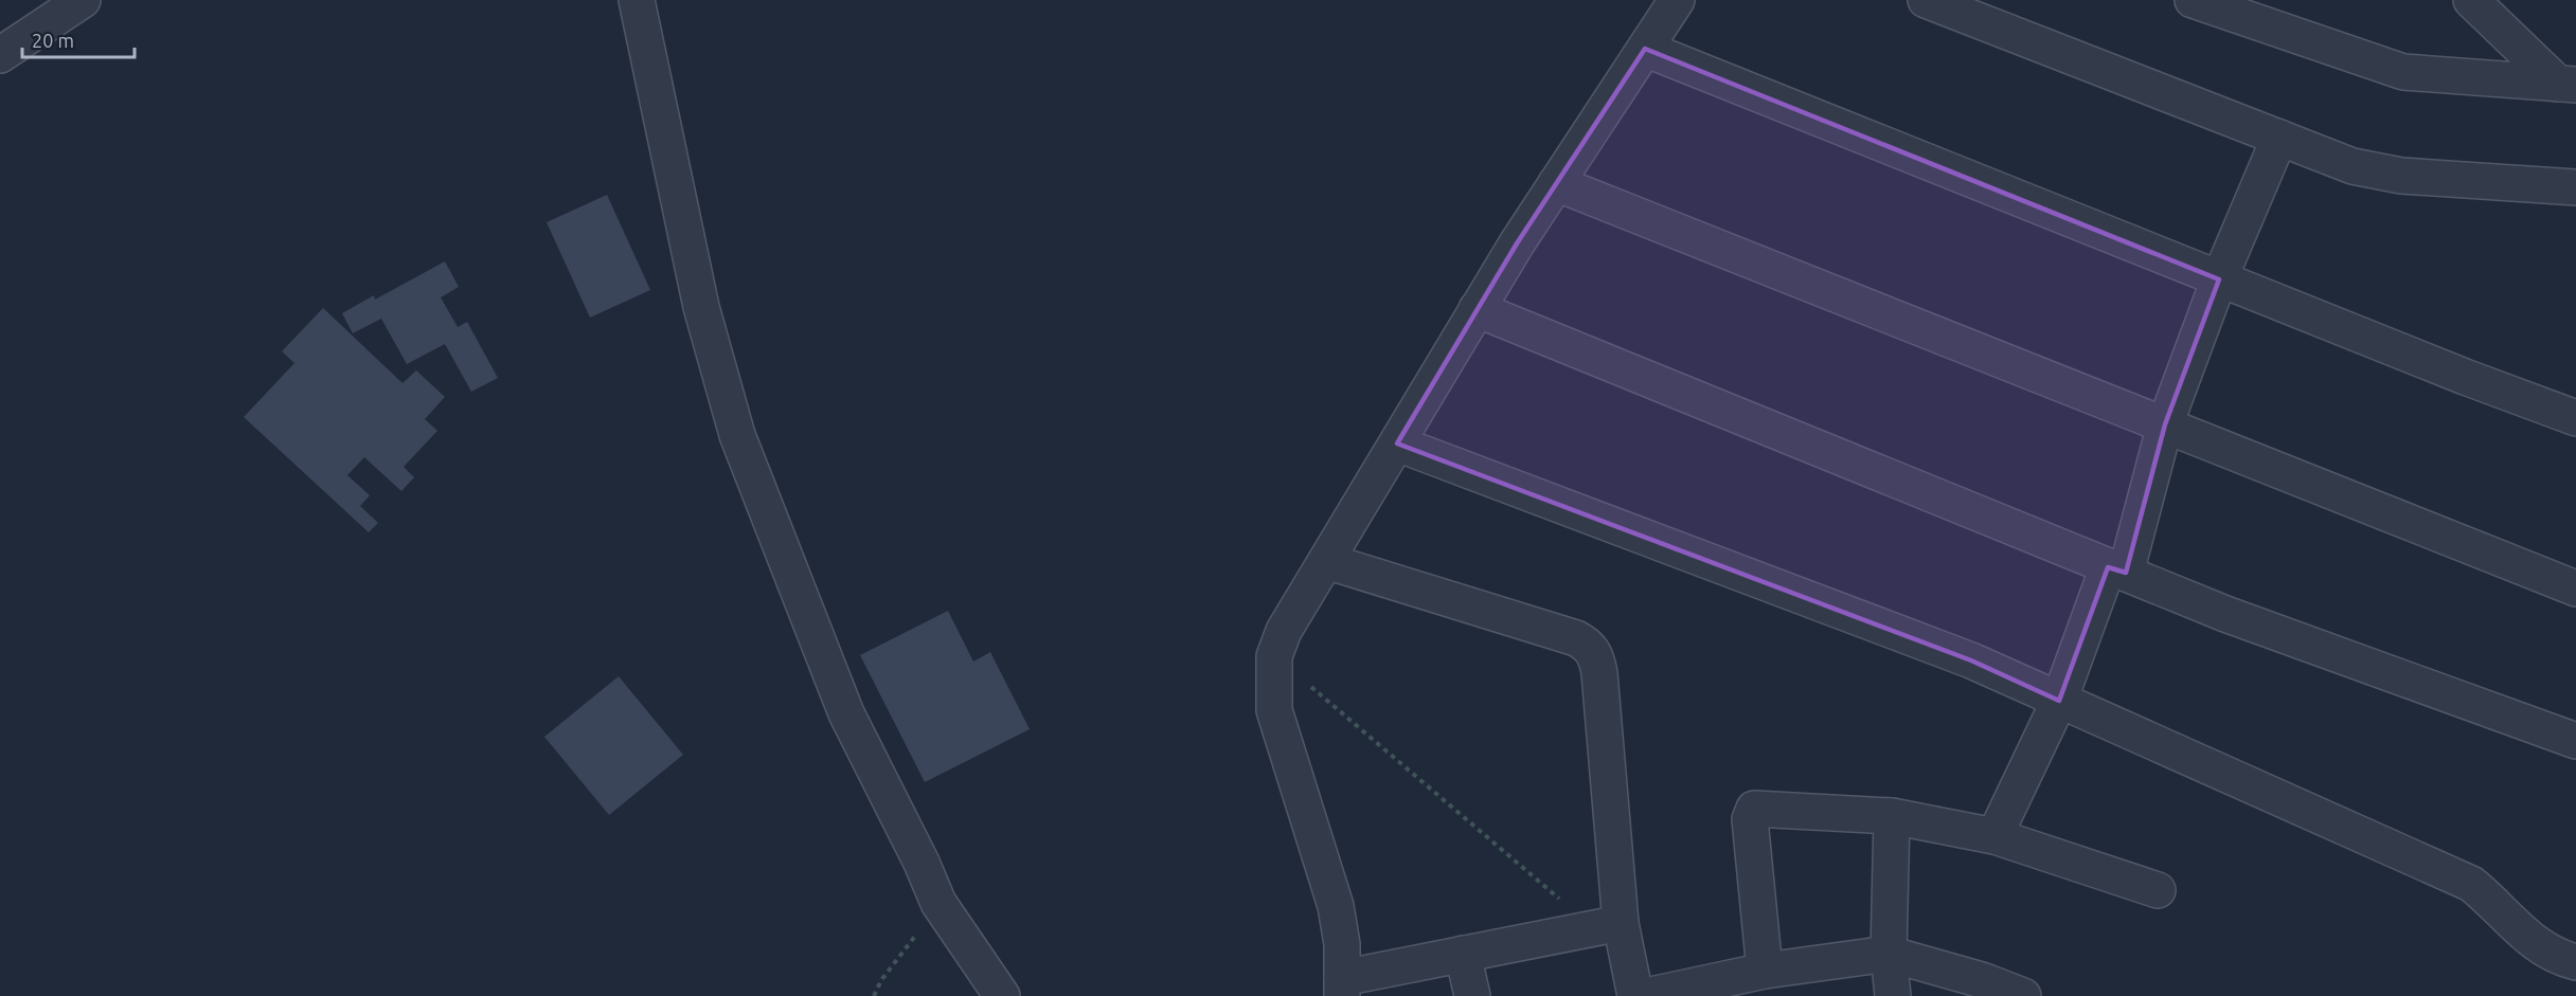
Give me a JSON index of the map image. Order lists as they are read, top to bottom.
{
  "scale_bar": "20 m"
}
